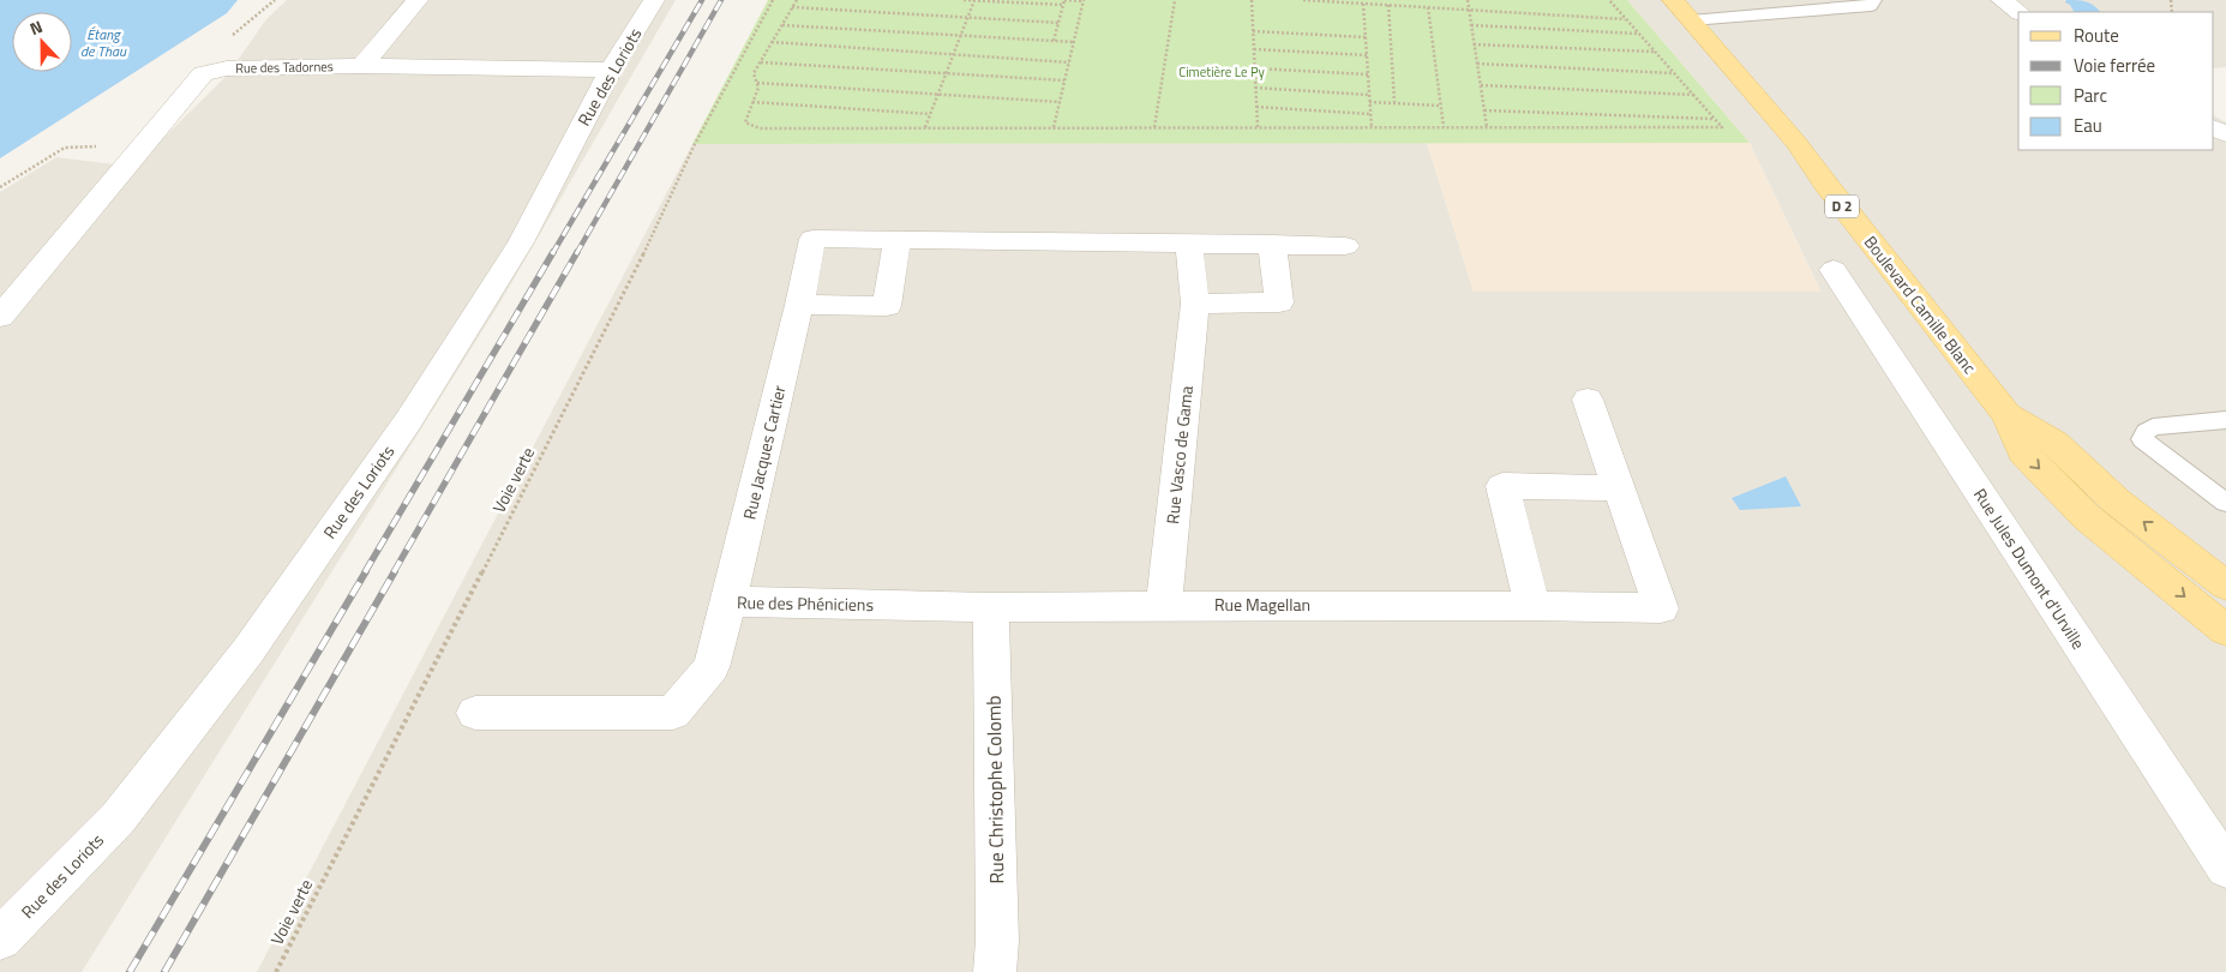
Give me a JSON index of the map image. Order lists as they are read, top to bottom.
{
  "streets": {
    "main road": ["D 2", "Boulevard Camille Blanc"],
    "street": [
      "Rue des Tadornes",
      "Rue des Loriots",
      "Rue Jacques Cartier",
      "Rue Vasco de Gama",
      "Rue Jules Dumont d'Urville",
      "Rue des Phéniciens",
      "Rue Magellan",
      "Rue Christophe Colomb"
    ],
    "path": ["Voie verte"]
  },
  "crossings": [
    ["Rue des Tadornes", "Rue des Loriots"],
    ["Rue Jacques Cartier", "Rue Vasco de Gama"],
    ["Rue Jacques Cartier", "Rue des Phéniciens"],
    ["Rue Vasco de Gama", "Rue Magellan"],
    ["Rue des Phéniciens", "Rue Magellan"],
    ["Rue des Phéniciens", "Rue Christophe Colomb"],
    ["Rue Magellan", "Rue Christophe Colomb"]
  ],
  "water": ["Étang de Thau"],
  "parks": ["Cimetière Le Py"],
  "legend": [
    "Route",
    "Voie ferrée",
    "Parc",
    "Eau"
  ],
  "north": "top"
}
